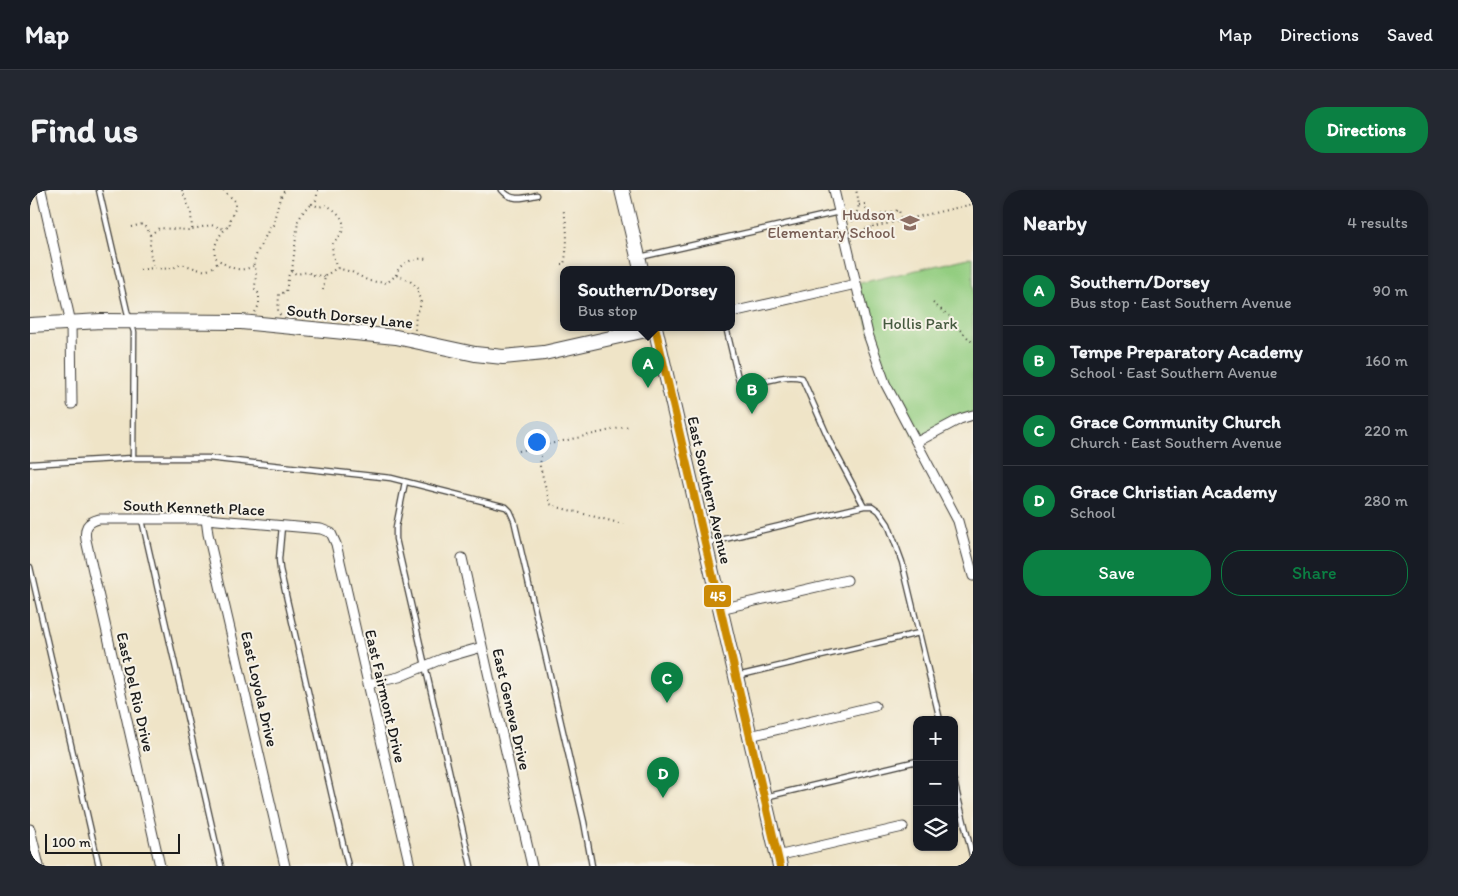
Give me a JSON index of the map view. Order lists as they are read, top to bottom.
{
  "streets": {
    "street": [
      "South Dorsey Lane",
      "East Southern Avenue",
      "South Kenneth Place",
      "East Loyola Drive",
      "East Del Rio Drive",
      "East Fairmont Drive",
      "East Geneva Drive"
    ]
  },
  "crossings": [
    ["South Kenneth Place", "East Loyola Drive"],
    ["South Kenneth Place", "East Del Rio Drive"],
    ["South Kenneth Place", "East Fairmont Drive"]
  ],
  "parks": ["Hollis Park"],
  "places": {
    "school or university": ["Hudson Elementary School"]
  },
  "lines": ["transit line 45"],
  "scale_bar": "100 m",
  "page": {
    "header": "Map",
    "nav": ["Map", "Directions", "Saved"],
    "buttons": [
      "Directions",
      ["Save", "Share"]
    ],
    "title": "Find us",
    "heading": ["Nearby", "4 results"],
    "list": [
      {
        "mark": "A",
        "name": "Southern/Dorsey",
        "note": "Bus stop · East Southern Avenue",
        "value": "90 m"
      },
      {
        "mark": "B",
        "name": "Tempe Preparatory Academy",
        "note": "School · East Southern Avenue",
        "value": "160 m"
      },
      {
        "mark": "C",
        "name": "Grace Community Church",
        "note": "Church · East Southern Avenue",
        "value": "220 m"
      },
      {
        "mark": "D",
        "name": "Grace Christian Academy",
        "note": "School",
        "value": "280 m"
      }
    ],
    "popup": ["Southern/Dorsey", "Bus stop"],
    "pins": [
      "A",
      "B",
      "C",
      "D"
    ],
    "map_buttons": ["+", "−"],
    "scale": "100 m"
  }
}
